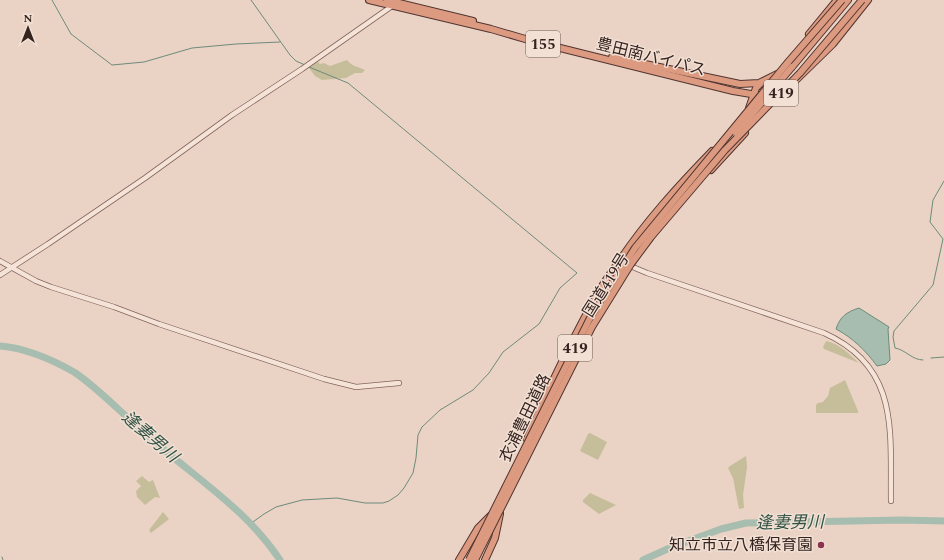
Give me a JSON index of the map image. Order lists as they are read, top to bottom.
{
  "streets": {
    "highway": [
      "155",
      "豊田南バイパス",
      "419",
      "国道419号",
      "衣浦豊田道路"
    ]
  },
  "crossings": [
    ["155", "豊田南バイパス"],
    ["豊田南バイパス", "419"],
    ["豊田南バイパス", "国道419号"],
    ["419", "国道419号"]
  ],
  "water": ["逢妻男川"],
  "places": ["知立市立八橋保育園"],
  "north": "top"
}
